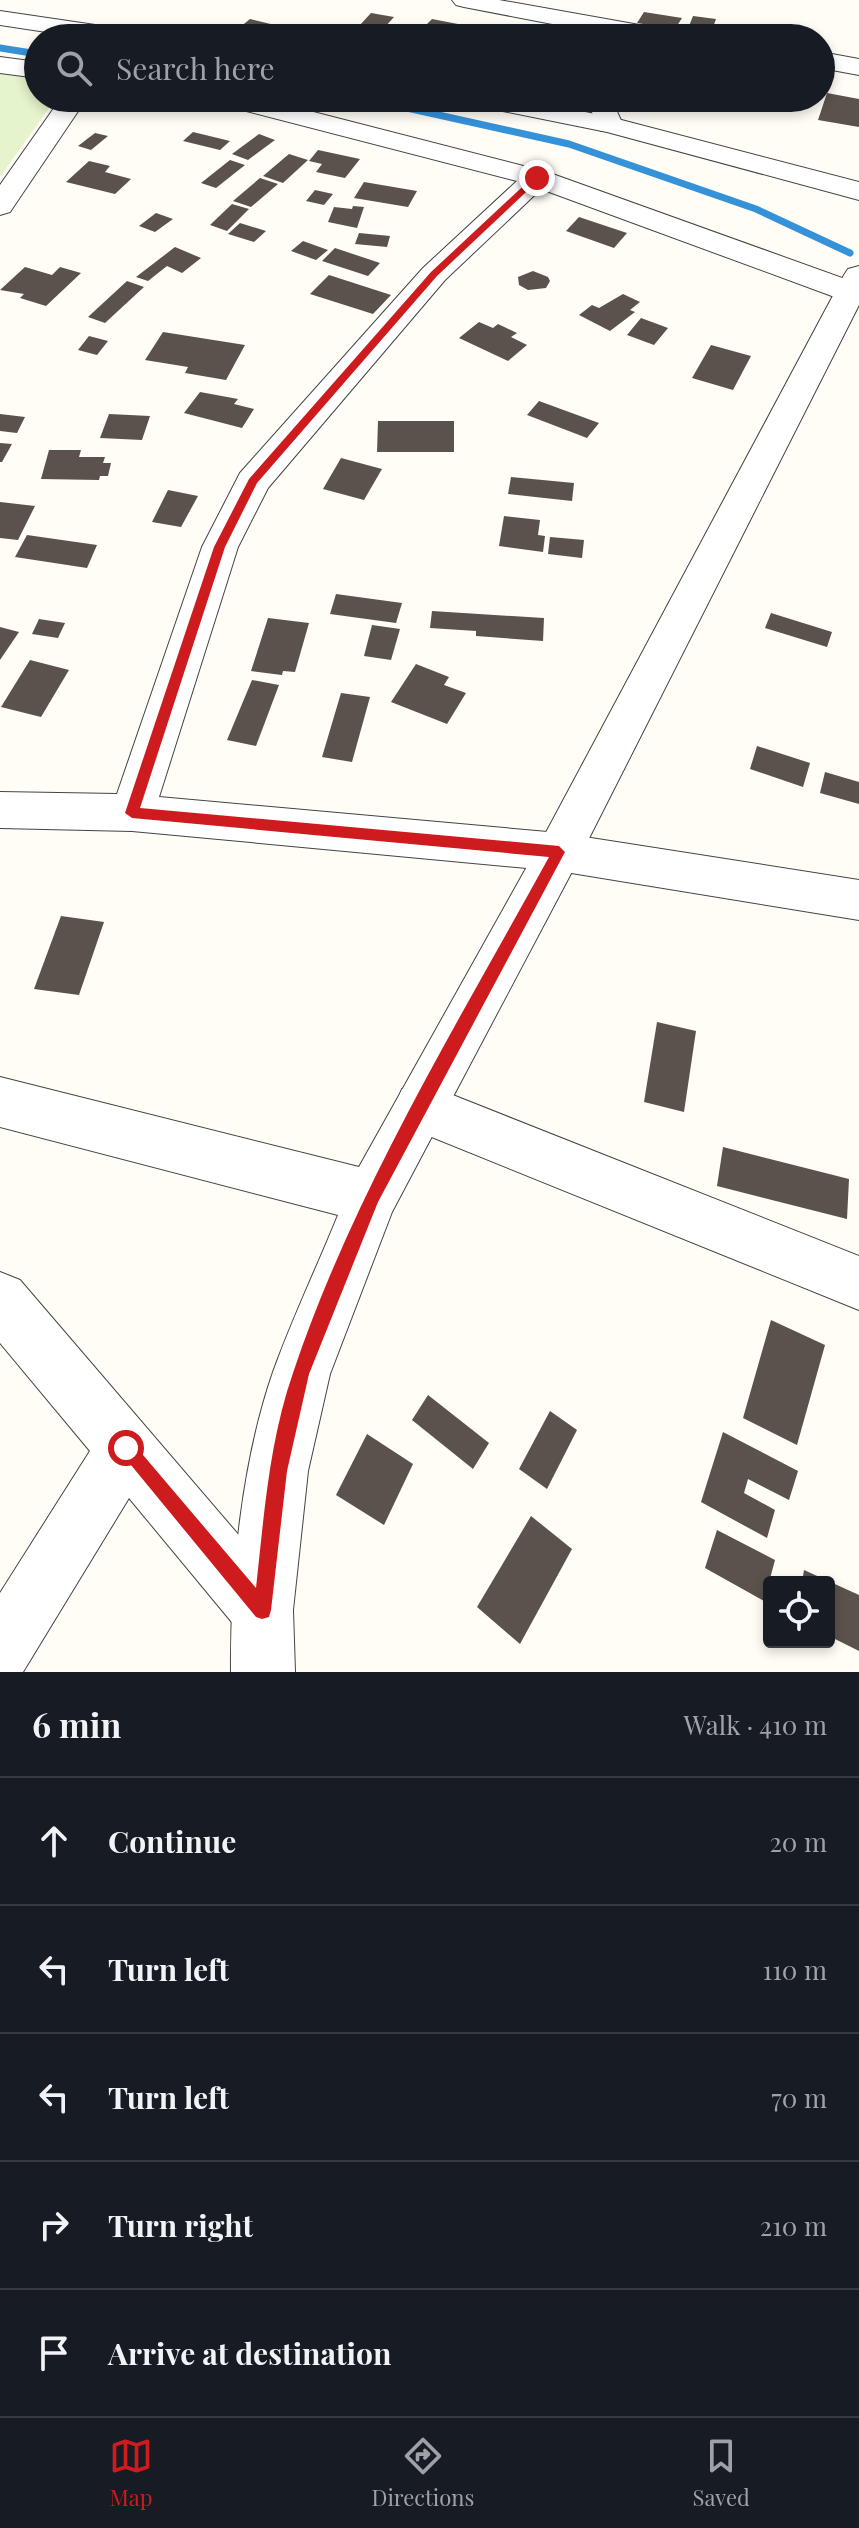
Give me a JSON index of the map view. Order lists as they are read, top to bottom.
{
  "page": {
    "search": "Search here",
    "heading": ["6 min", "Walk · 410 m"],
    "list": [
      ["Continue", "20 m"],
      ["Turn left", "110 m"],
      ["Turn left", "70 m"],
      ["Turn right", "210 m"],
      "Arrive at destination"
    ],
    "nav": ["Map", "Directions", "Saved"]
  }
}
